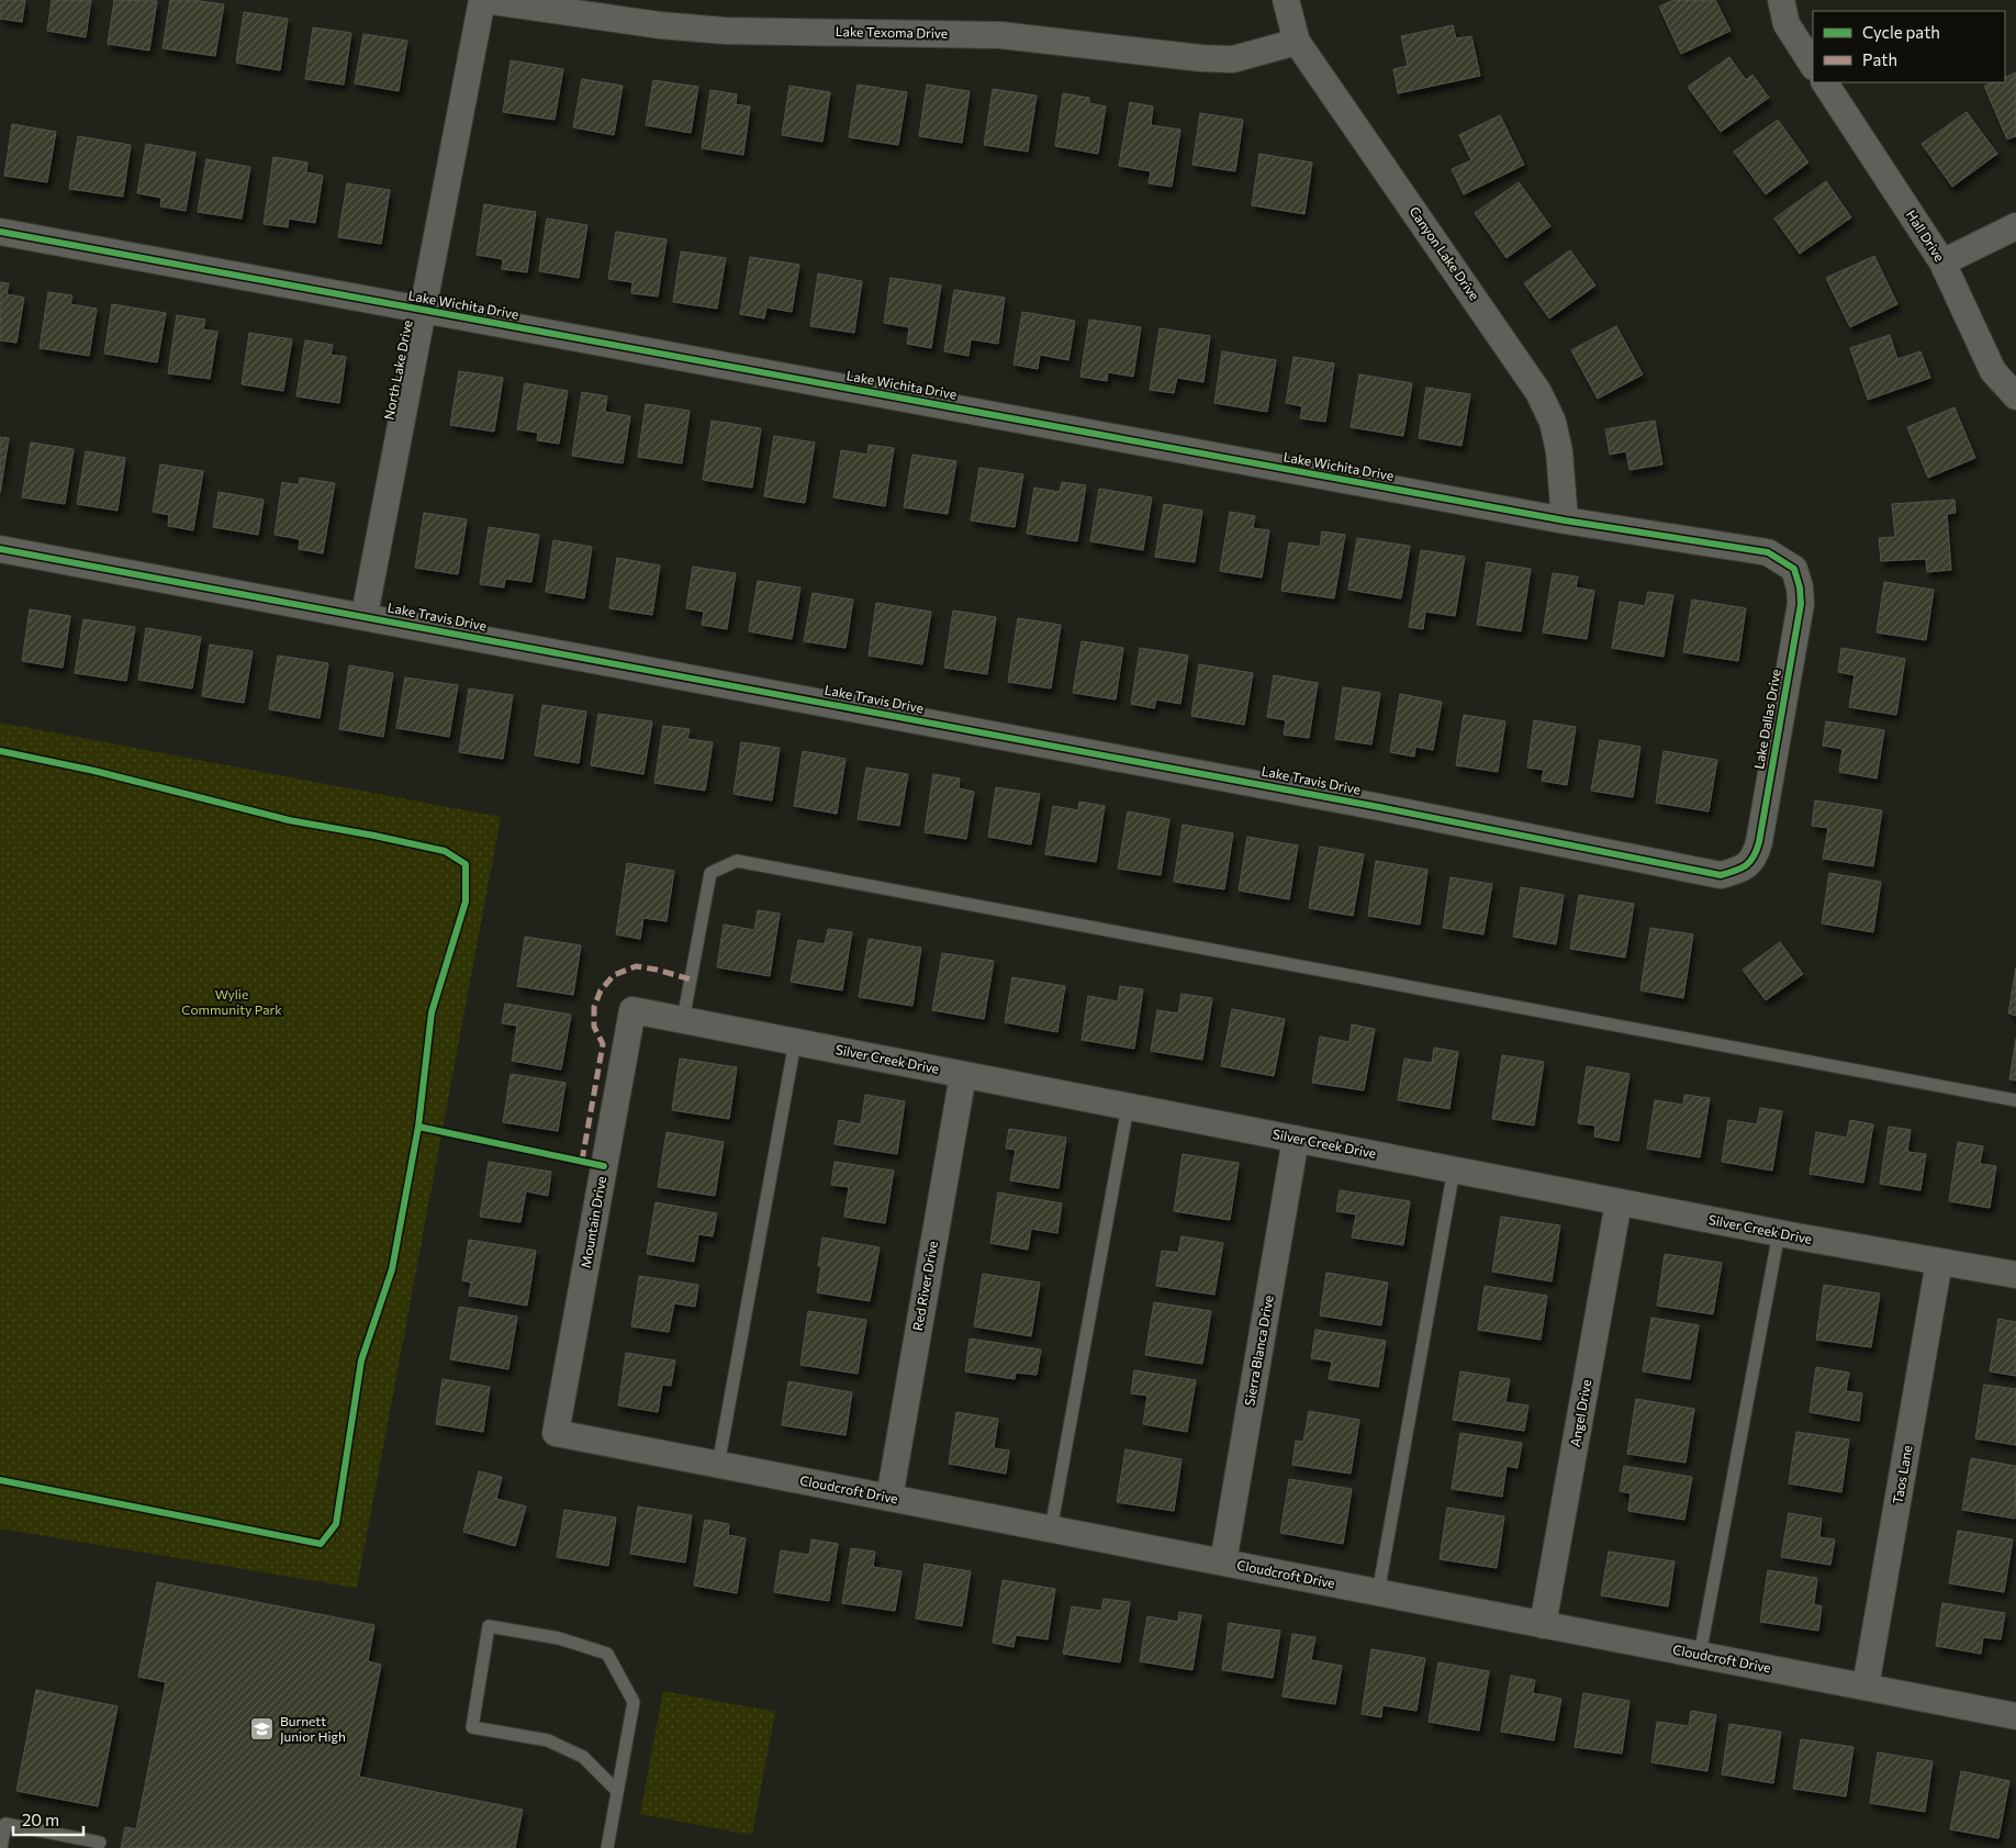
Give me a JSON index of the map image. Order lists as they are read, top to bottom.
{
  "streets": {
    "street": [
      "Lake Texoma Drive",
      "Hall Drive",
      "Canyon Lake Drive",
      "Lake Wichita Drive",
      "North Lake Drive",
      "Lake Travis Drive",
      "Lake Dallas Drive",
      "Silver Creek Drive",
      "Mountain Drive",
      "Red River Drive",
      "Sierra Blanca Drive",
      "Angel Drive",
      "Taos Lane",
      "Cloudcroft Drive"
    ]
  },
  "crossings": [
    ["Lake Texoma Drive", "Canyon Lake Drive"],
    ["Lake Texoma Drive", "North Lake Drive"],
    ["Canyon Lake Drive", "Lake Wichita Drive"],
    ["Lake Wichita Drive", "North Lake Drive"],
    ["Lake Wichita Drive", "Lake Dallas Drive"],
    ["North Lake Drive", "Lake Travis Drive"],
    ["Lake Travis Drive", "Lake Dallas Drive"],
    ["Silver Creek Drive", "Mountain Drive"],
    ["Silver Creek Drive", "Red River Drive"],
    ["Silver Creek Drive", "Sierra Blanca Drive"],
    ["Silver Creek Drive", "Angel Drive"],
    ["Silver Creek Drive", "Taos Lane"],
    ["Mountain Drive", "Cloudcroft Drive"],
    ["Red River Drive", "Cloudcroft Drive"],
    ["Sierra Blanca Drive", "Cloudcroft Drive"],
    ["Angel Drive", "Cloudcroft Drive"],
    ["Taos Lane", "Cloudcroft Drive"]
  ],
  "parks": ["Wylie Community Park"],
  "places": {
    "school or university": ["Burnett Junior High"]
  },
  "legend": ["Cycle path", "Path"],
  "scale_bar": "20 m"
}
